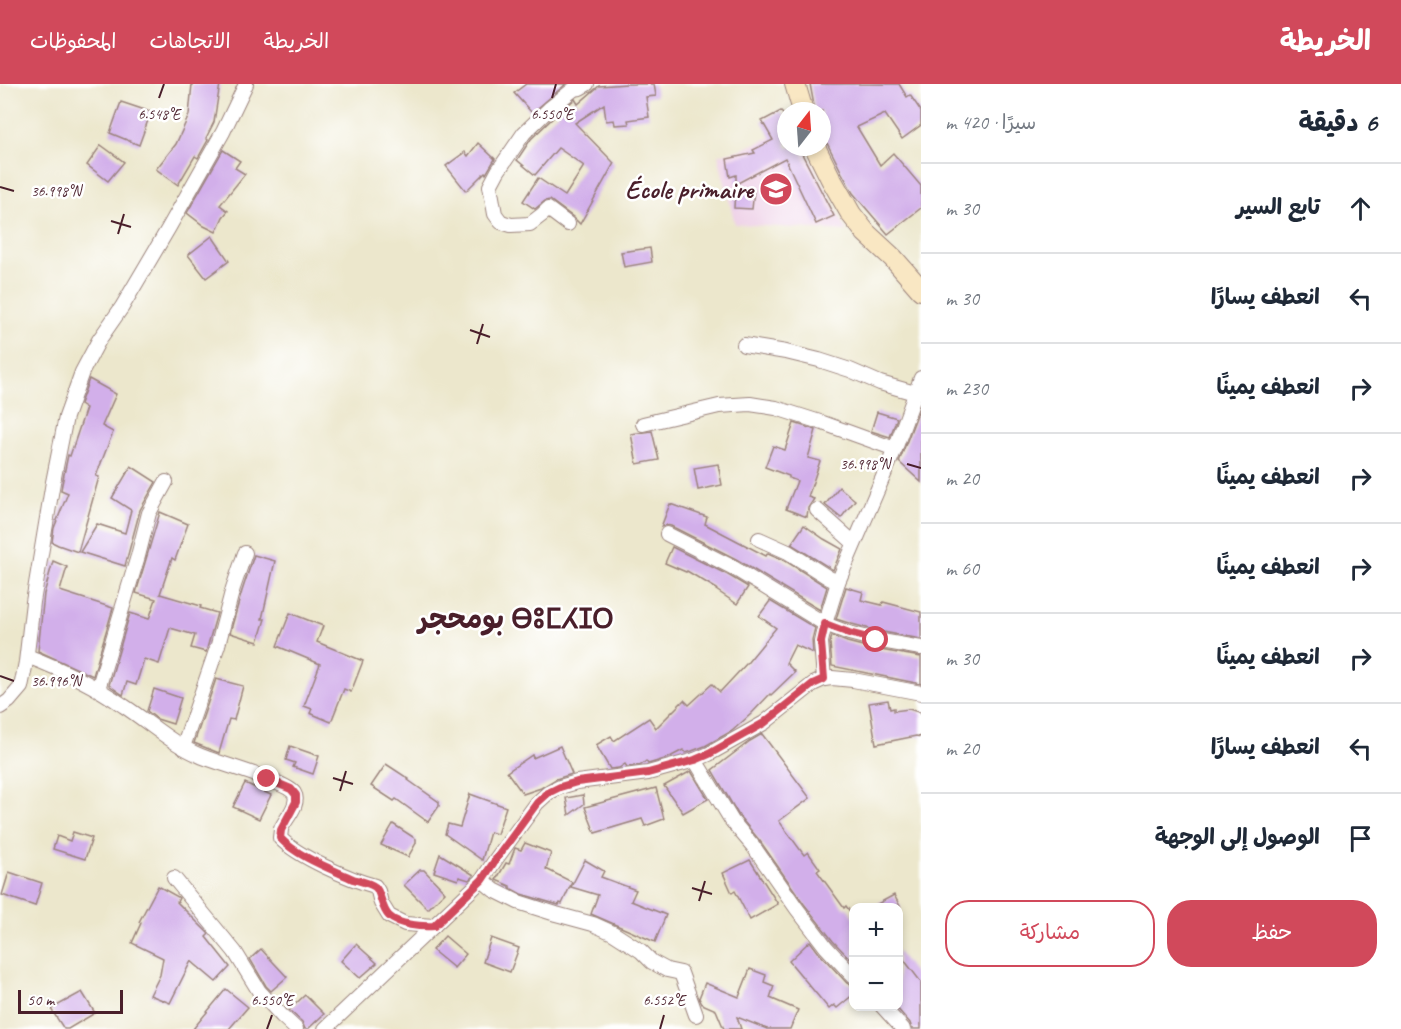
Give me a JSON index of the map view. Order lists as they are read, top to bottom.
{
  "districts": ["بومحجر ⴱⵓⵎⵃⵊⵔ"],
  "places": {
    "school or university": ["École primaire"]
  },
  "scale_bar": "50 m",
  "north": "top",
  "page": {
    "header": "الخريطة",
    "nav": ["الخريطة", "الاتجاهات", "المحفوظات"],
    "heading": ["6 دقيقة", "سيرًا · 420 m"],
    "list": [
      ["تابع السير", "30 m"],
      ["انعطف يسارًا", "30 m"],
      ["انعطف يمينًا", "230 m"],
      ["انعطف يمينًا", "20 m"],
      ["انعطف يمينًا", "60 m"],
      ["انعطف يمينًا", "30 m"],
      ["انعطف يسارًا", "20 m"],
      "الوصول إلى الوجهة"
    ],
    "buttons": ["حفظ", "مشاركة"],
    "map_buttons": ["+", "−"],
    "scale": "50 m"
  },
  "coordinates": [
    "6.548°E",
    "6.550°E",
    "36.998°N",
    "36.996°N",
    "6.552°E"
  ]
}
